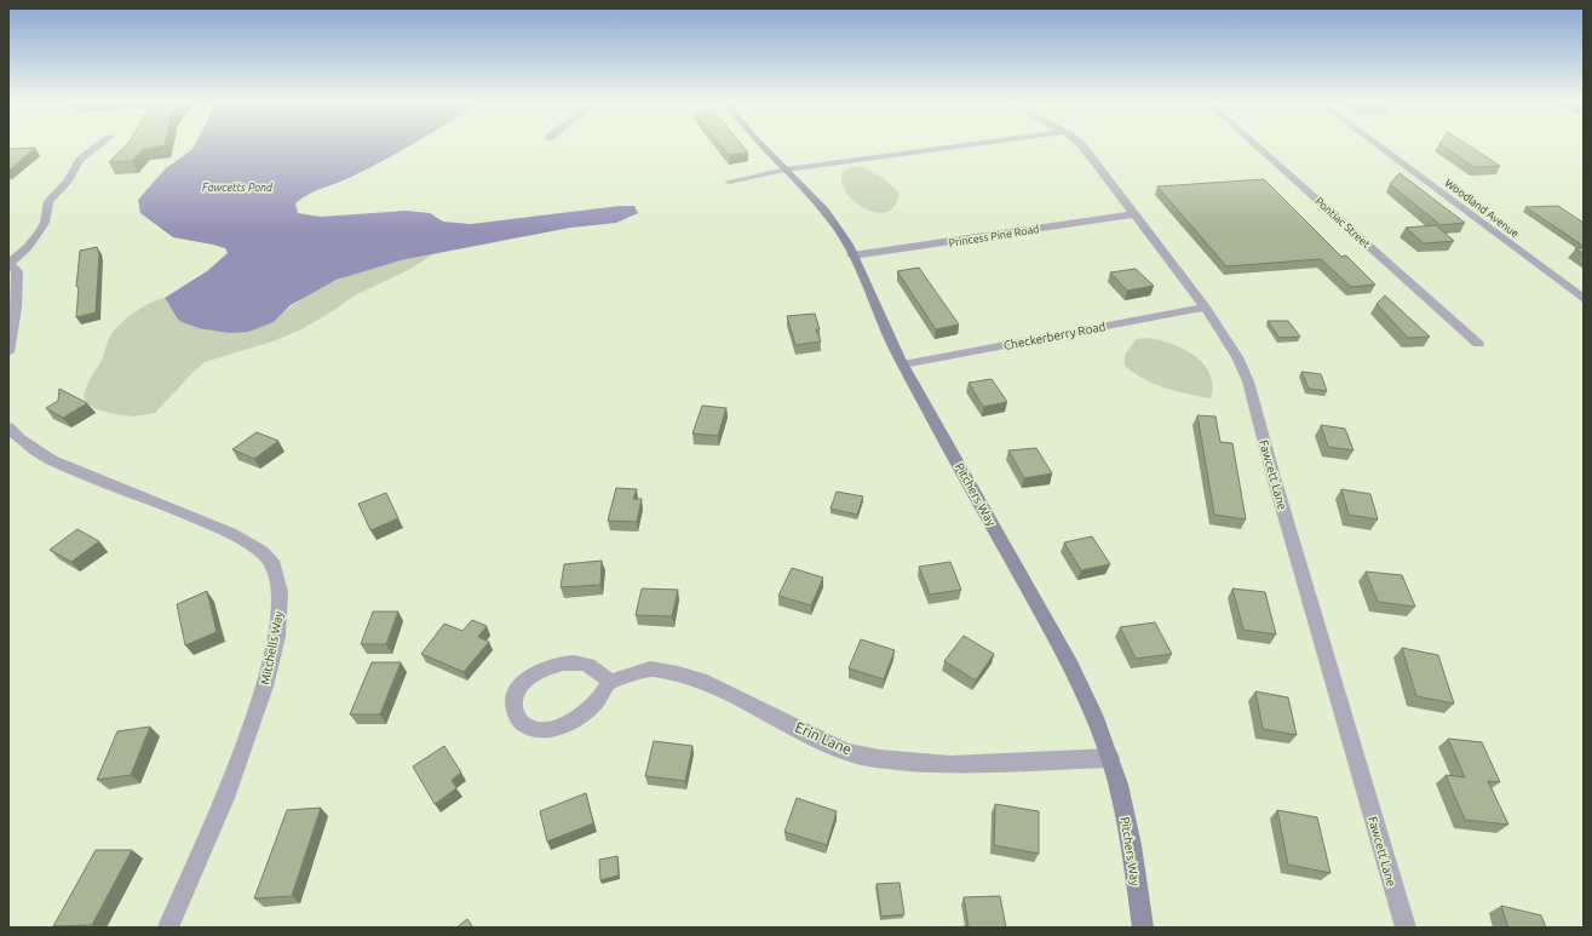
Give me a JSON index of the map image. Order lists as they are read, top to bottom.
{
  "streets": {
    "main road": ["Pitchers Way"],
    "street": [
      "Woodland Avenue",
      "Pontiac Street",
      "Princess Pine Road",
      "Checkerberry Road",
      "Fawcett Lane",
      "Mitchells Way",
      "Erin Lane"
    ]
  },
  "crossings": [
    ["Princess Pine Road", "Fawcett Lane"],
    ["Princess Pine Road", "Pitchers Way"],
    ["Checkerberry Road", "Fawcett Lane"],
    ["Checkerberry Road", "Pitchers Way"],
    ["Pitchers Way", "Erin Lane"]
  ],
  "water": ["Fawcetts Pond"]
}
